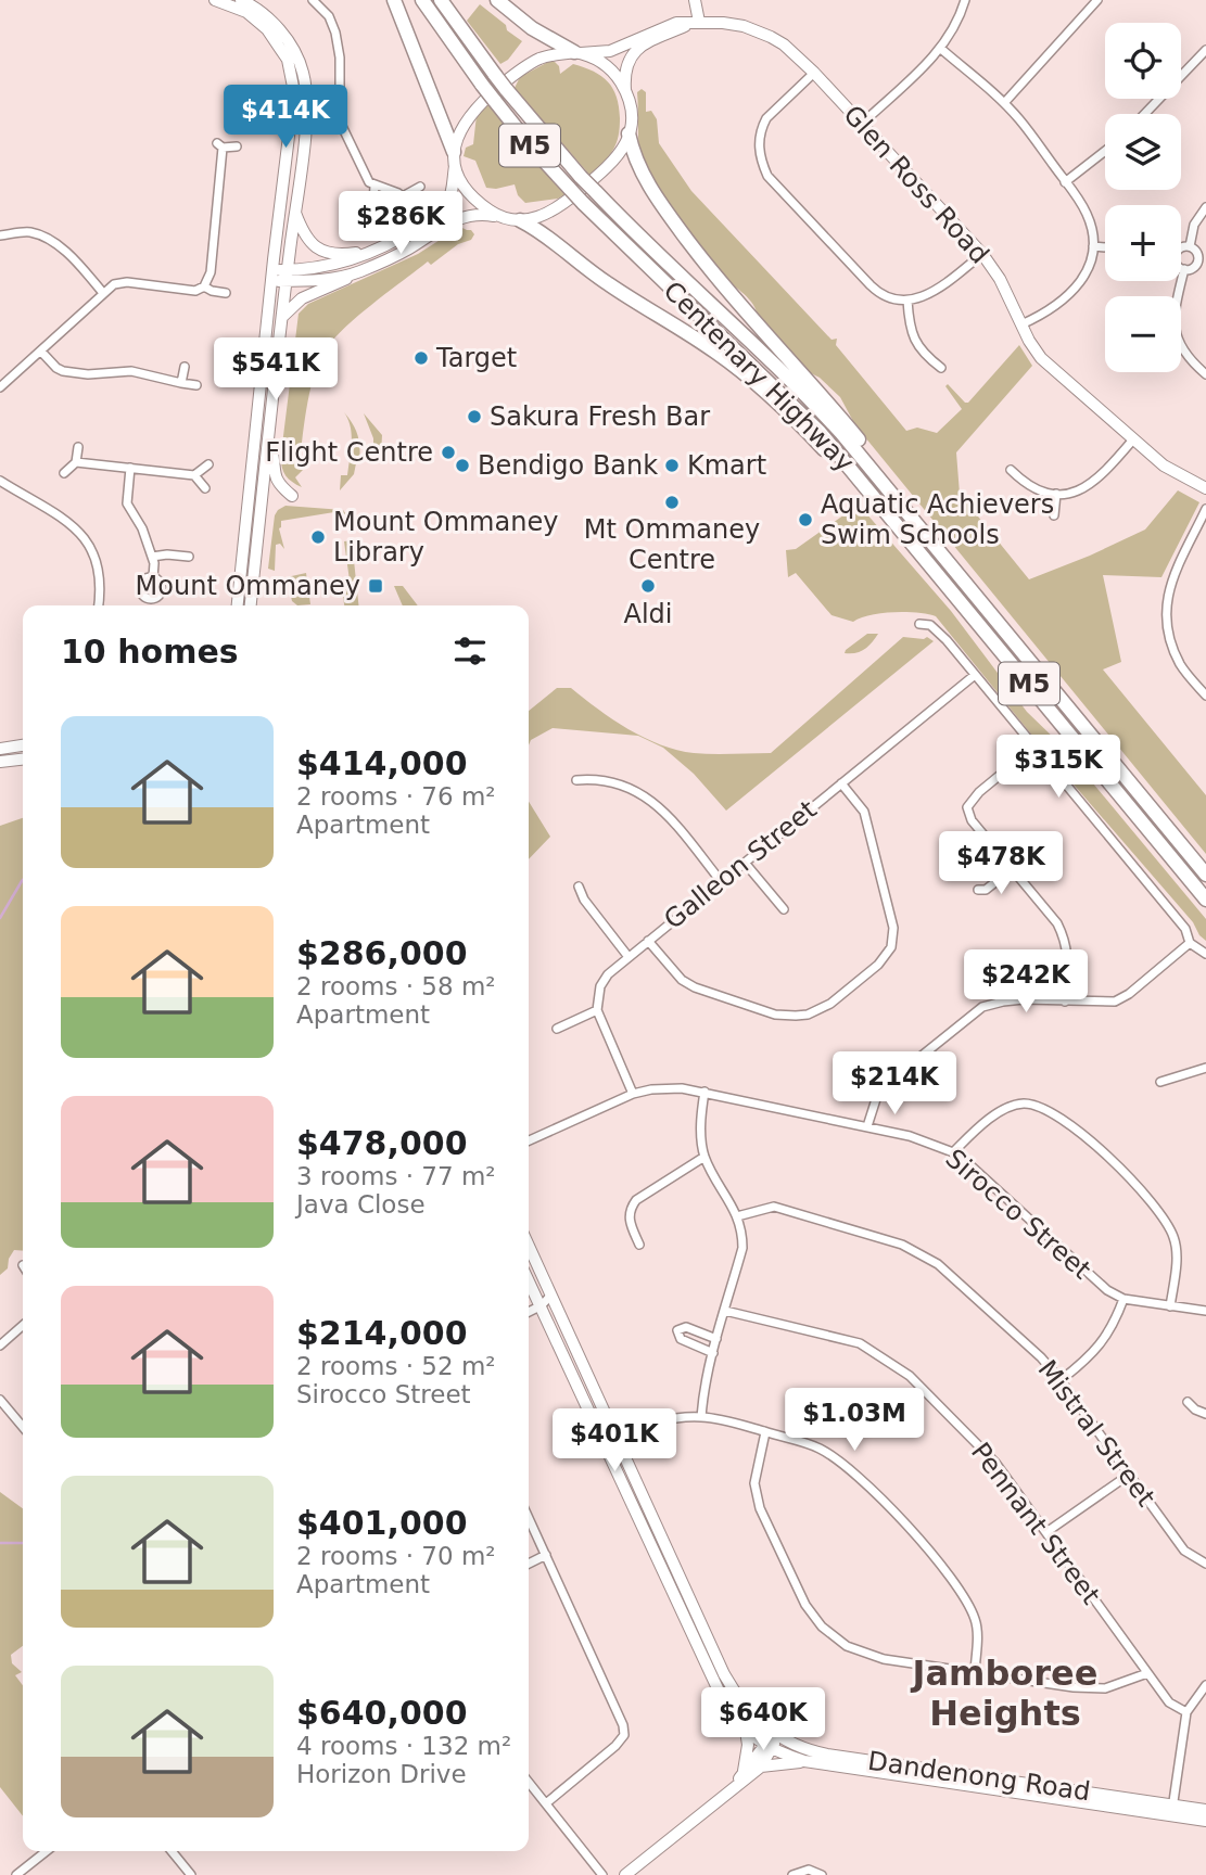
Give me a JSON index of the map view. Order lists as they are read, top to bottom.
{
  "streets": {
    "highway": ["M5", "Centenary Highway"],
    "main road": ["Glen Ross Road", "Dandenong Road"],
    "street": [
      "Galleon Street",
      "Sirocco Street",
      "Mistral Street",
      "Pennant Street"
    ]
  },
  "districts": ["Jamboree Heights"],
  "places": {
    "other": [
      "Target",
      "Sakura Fresh Bar",
      "Flight Centre",
      "Bendigo Bank",
      "Kmart",
      "Mt Ommaney Centre",
      "Aquatic Achievers Swim Schools",
      "Mount Ommaney Library",
      "Aldi"
    ],
    "transit": ["Mount Ommaney"]
  },
  "page": {
    "map_buttons": ["+", "−"],
    "price": [
      "$414K",
      "$286K",
      "$541K",
      "$315K",
      "$478K",
      "$242K",
      "$214K",
      "$1.03M",
      "$401K",
      "$640K"
    ],
    "heading": "10 homes",
    "list": [
      {
        "name": "$414,000",
        "note": "2 rooms · 76 m² · Apartment"
      },
      {
        "name": "$286,000",
        "note": "2 rooms · 58 m² · Apartment"
      },
      {
        "name": "$478,000",
        "note": "3 rooms · 77 m² · Java Close"
      },
      {
        "name": "$214,000",
        "note": "2 rooms · 52 m² · Sirocco Street"
      },
      {
        "name": "$401,000",
        "note": "2 rooms · 70 m² · Apartment"
      },
      {
        "name": "$640,000",
        "note": "4 rooms · 132 m² · Horizon Drive"
      }
    ]
  }
}
